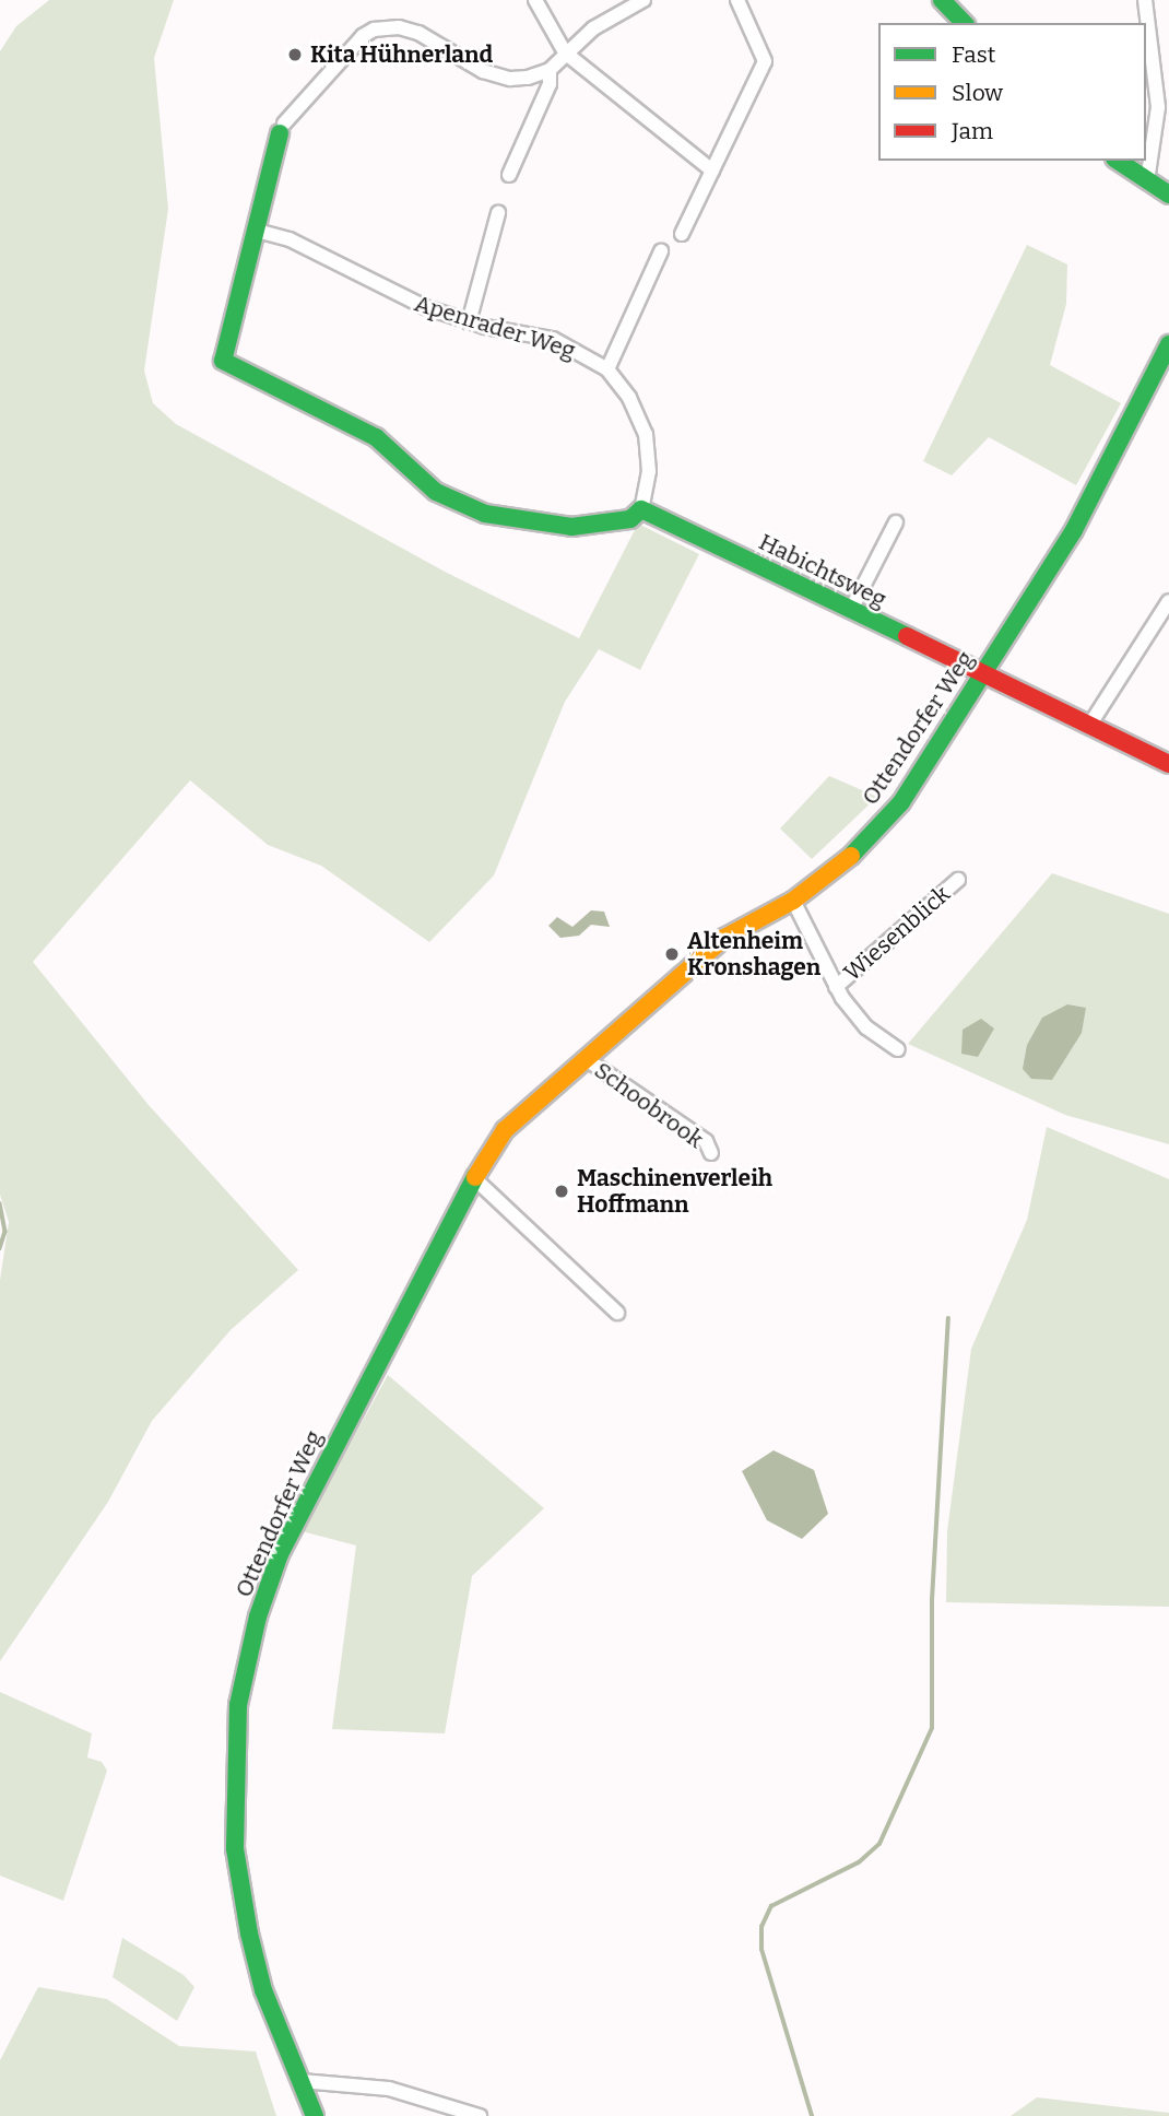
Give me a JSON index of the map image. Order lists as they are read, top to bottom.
{
  "streets": {
    "main road": ["Habichtsweg", "Ottendorfer Weg"],
    "street": ["Apenrader Weg", "Wiesenblick", "Schoobrook"]
  },
  "crossings": [
    ["Apenrader Weg", "Habichtsweg"],
    ["Habichtsweg", "Ottendorfer Weg"],
    ["Ottendorfer Weg", "Wiesenblick"],
    ["Ottendorfer Weg", "Schoobrook"]
  ],
  "places": ["Kita Hühnerland", "Altenheim Kronshagen", "Maschinenverleih Hoffmann"],
  "legend": ["Fast", "Slow", "Jam"]
}
